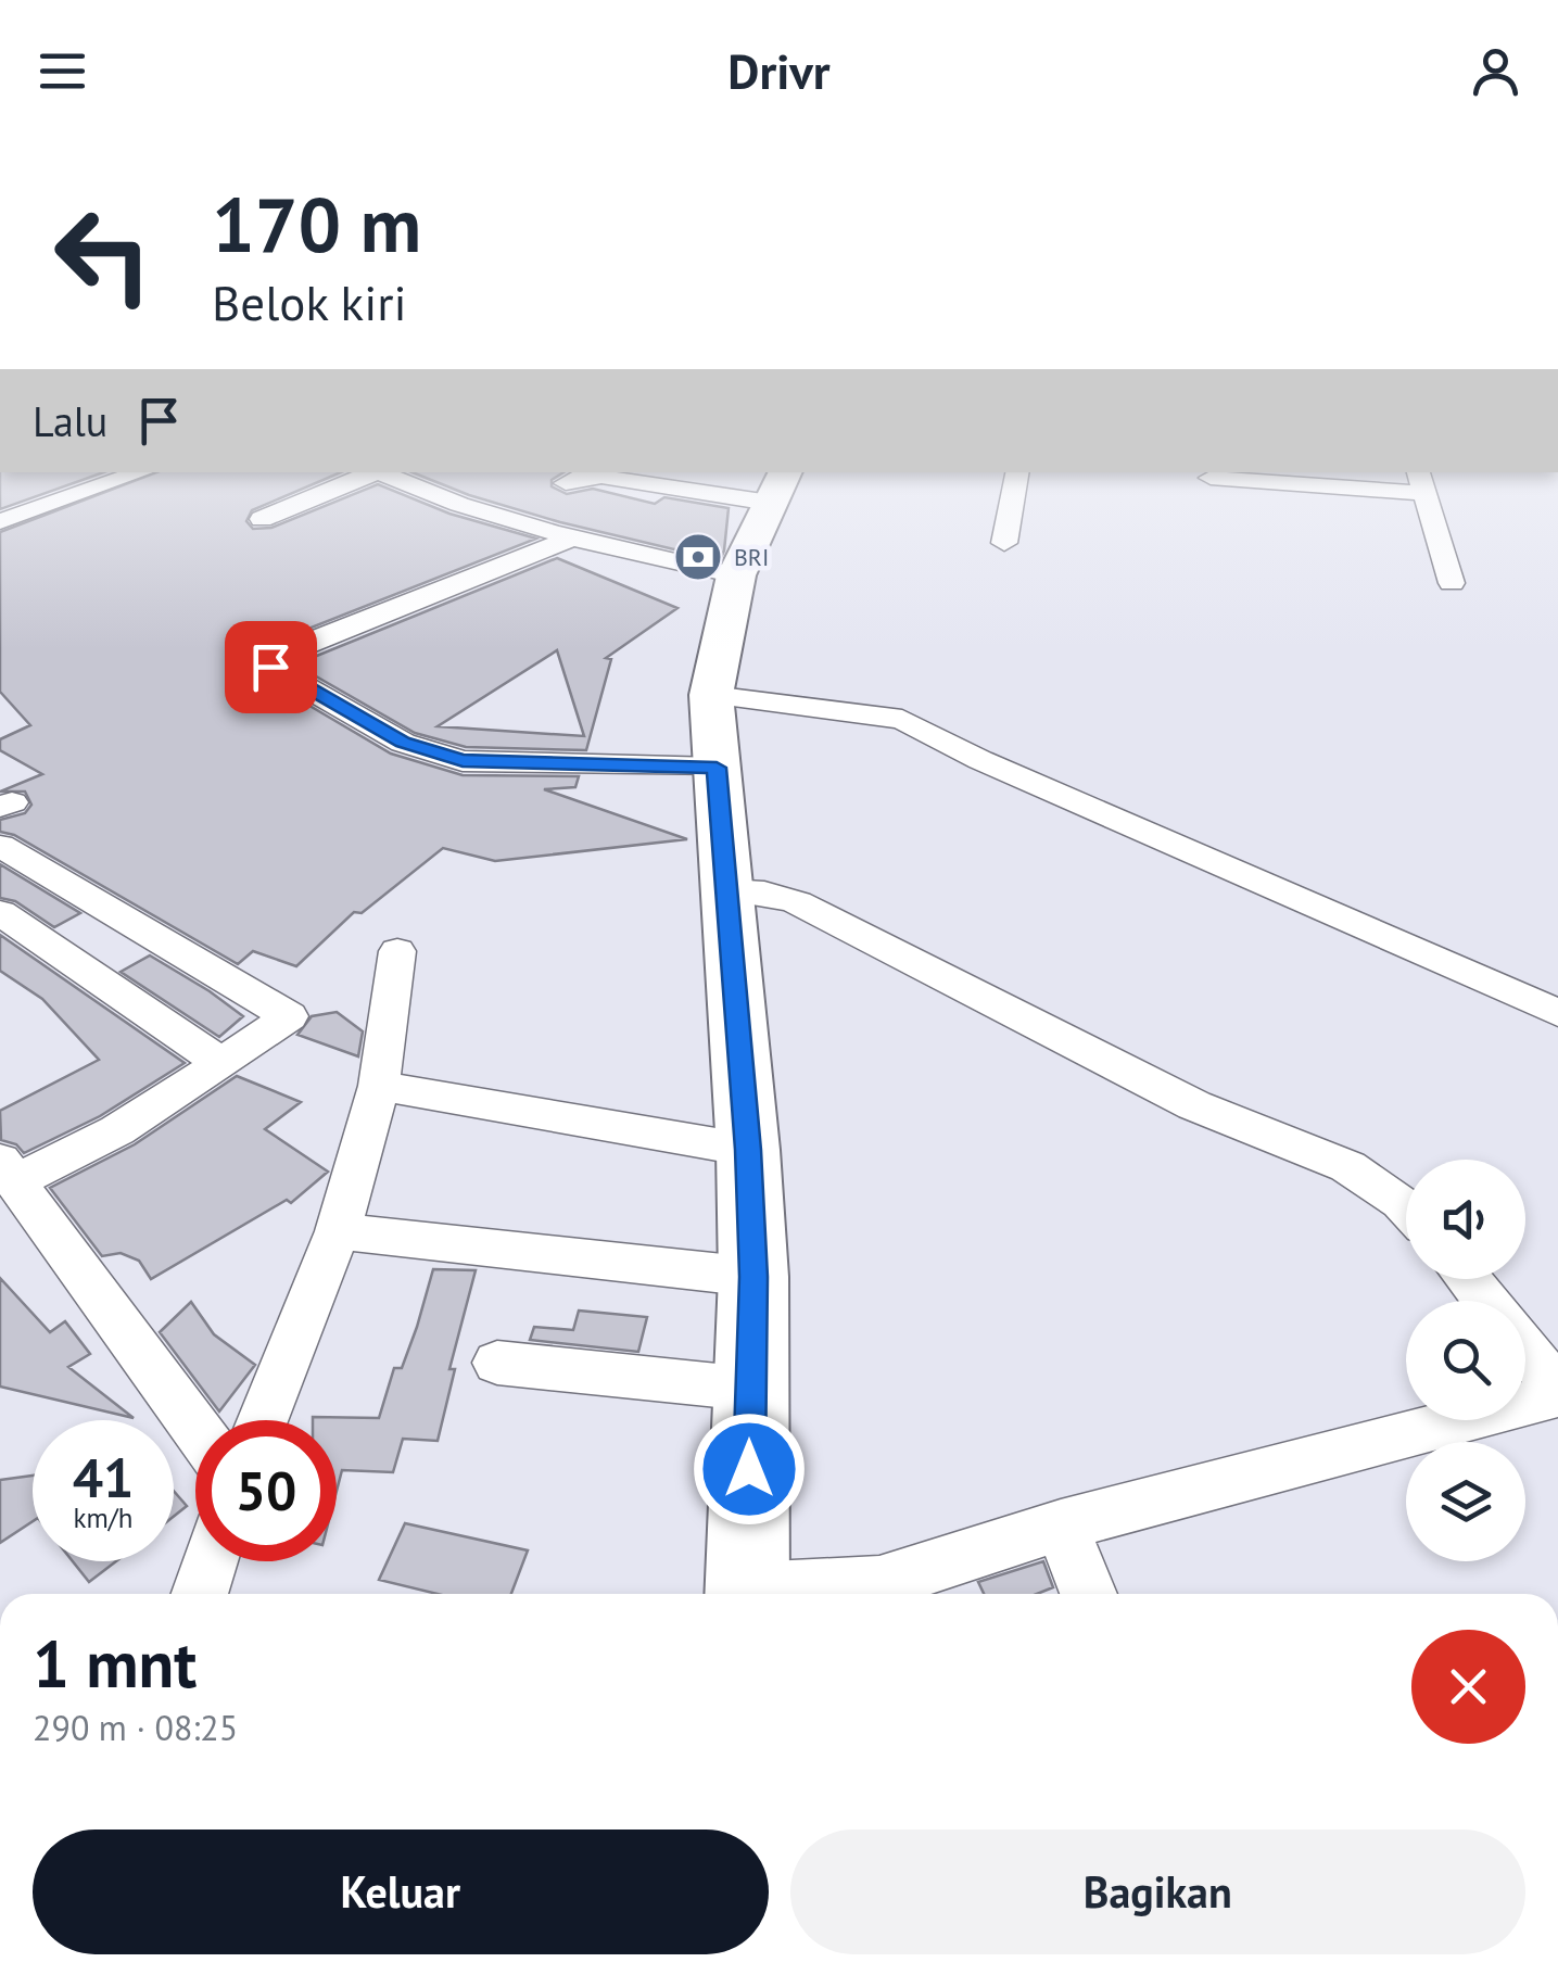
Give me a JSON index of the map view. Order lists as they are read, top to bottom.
{
  "places": {
    "bank": ["BRI"]
  },
  "page": {
    "header": "Drivr",
    "turn": ["170 m", "Belok kiri"],
    "then": "Lalu",
    "speed": "41 km/h",
    "limit": "50",
    "heading": ["1 mnt", "290 m · 08:25"],
    "buttons": ["Keluar", "Bagikan"]
  }
}
